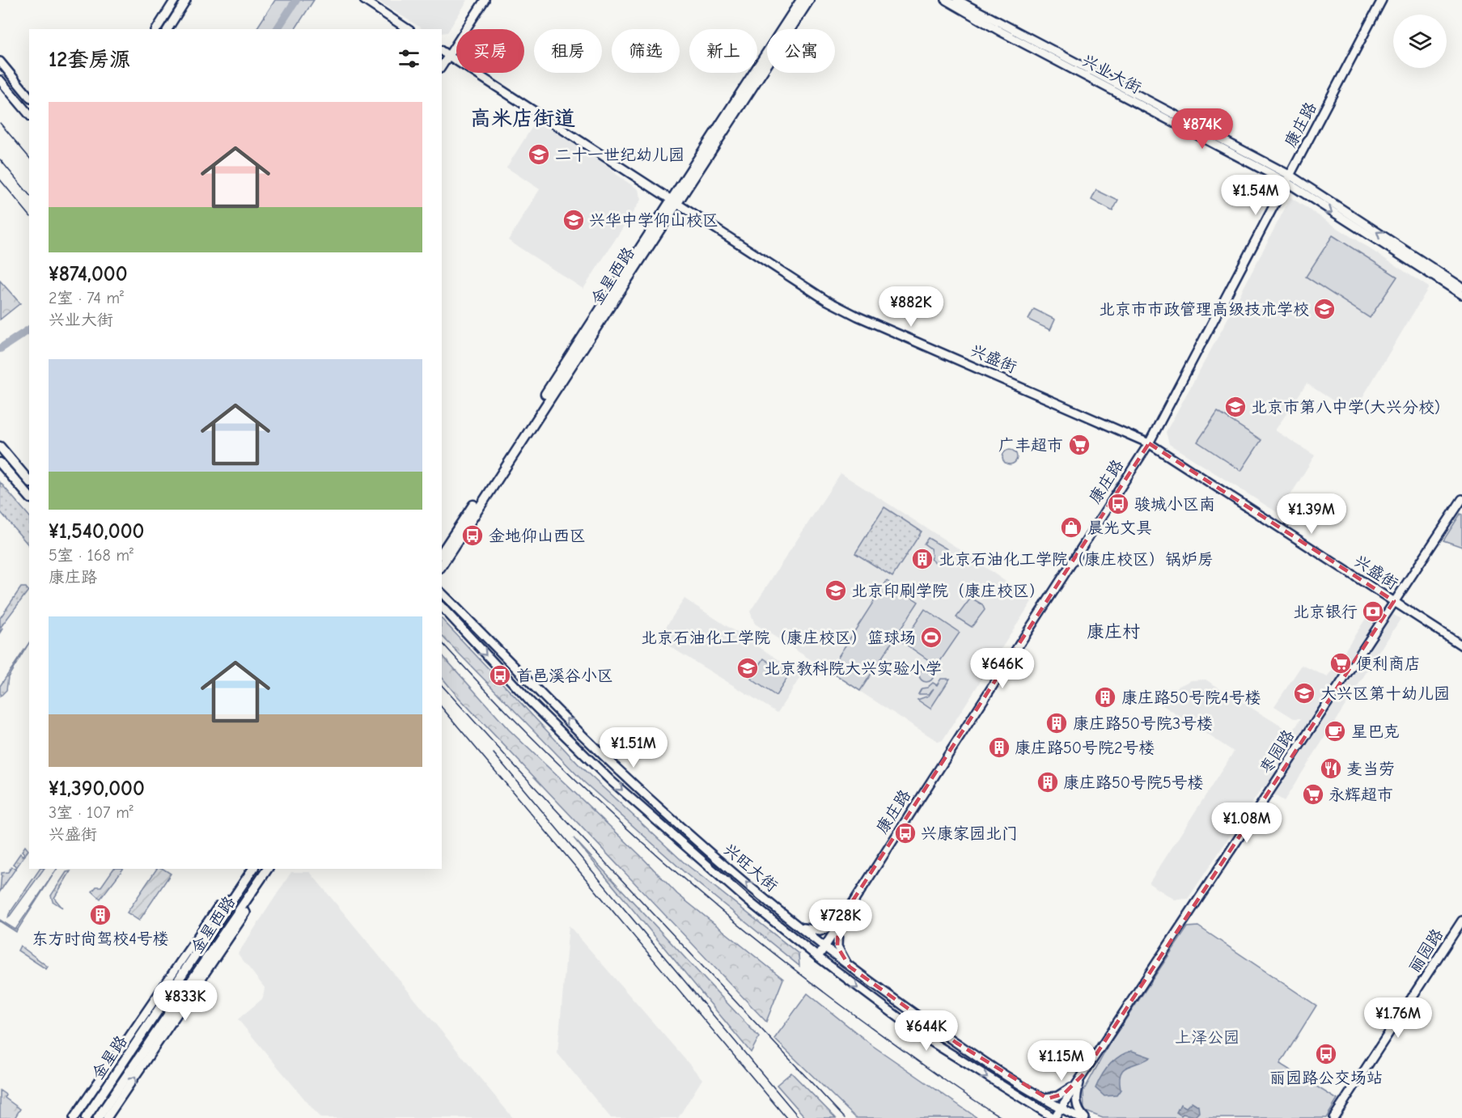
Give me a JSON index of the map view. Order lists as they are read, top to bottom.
{
  "streets": {
    "main road": ["金星西路", "金星路"],
    "street": [
      "兴业大街",
      "康庄路",
      "兴盛街",
      "枣园路",
      "兴旺大街",
      "丽园路"
    ]
  },
  "crossings": [
    ["兴业大街", "康庄路"],
    ["康庄路", "兴盛街"],
    ["康庄路", "兴旺大街"],
    ["金星西路", "兴盛街"],
    ["兴盛街", "枣园路"],
    ["枣园路", "兴旺大街"]
  ],
  "districts": ["高米店街道", "康庄村"],
  "parks": ["上泽公园"],
  "places": {
    "school or university": [
      "二十一世纪幼儿园",
      "兴华中学仰山校区",
      "北京市市政管理高级技术学校",
      "北京市第八中学(大兴分校)",
      "北京印刷学院（康庄校区）",
      "北京教科院大兴实验小学",
      "大兴区第十幼儿园"
    ],
    "supermarket": ["广丰超市", "便利商店", "永辉超市"],
    "bus stop": [
      "骏城小区南",
      "金地仰山西区",
      "首邑溪谷小区",
      "兴康家园北门",
      "丽园路公交场站"
    ],
    "shop": ["晨光文具"],
    "building": [
      "北京石油化工学院（康庄校区）锅炉房",
      "康庄路50号院4号楼",
      "康庄路50号院3号楼",
      "康庄路50号院2号楼",
      "康庄路50号院5号楼",
      "东方时尚驾校4号楼"
    ],
    "bank": ["北京银行"],
    "sports": ["北京石油化工学院（康庄校区）篮球场"],
    "cafe": ["星巴克"],
    "restaurant": ["麦当劳"]
  },
  "page": {
    "chip": [
      "买房",
      "租房",
      "筛选",
      "新上",
      "公寓"
    ],
    "heading": "12套房源",
    "list": [
      {
        "name": "¥874,000",
        "note": "2室 · 74 m² · 兴业大街"
      },
      {
        "name": "¥1,540,000",
        "note": "5室 · 168 m² · 康庄路"
      },
      {
        "name": "¥1,390,000",
        "note": "3室 · 107 m² · 兴盛街"
      }
    ],
    "price": [
      "¥874K",
      "¥1.54M",
      "¥882K",
      "¥1.39M",
      "¥646K",
      "¥1.51M",
      "¥1.08M",
      "¥728K",
      "¥833K",
      "¥1.76M",
      "¥644K",
      "¥1.15M"
    ]
  }
}
